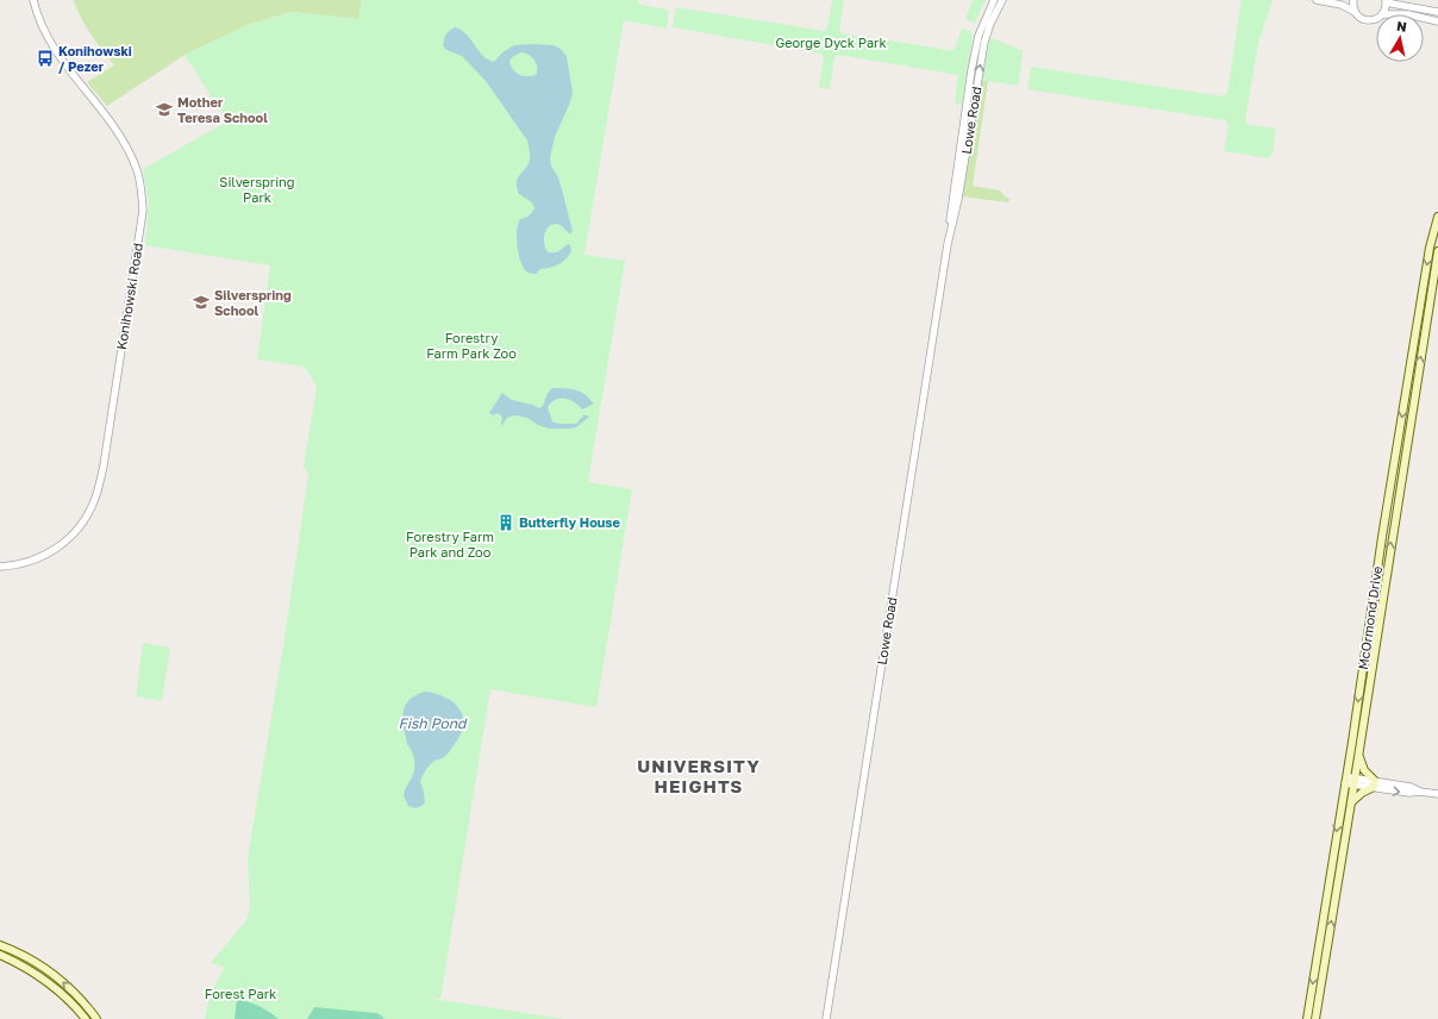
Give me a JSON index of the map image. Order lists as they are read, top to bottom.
{
  "streets": {
    "main road": ["McOrmond Drive"],
    "street": ["Lowe Road", "Konihowski Road"]
  },
  "districts": ["UNIVERSITY HEIGHTS"],
  "water": ["Fish Pond"],
  "parks": [
    "George Dyck Park",
    "Silverspring Park",
    "Forestry Farm Park Zoo",
    "Forestry Farm Park and Zoo",
    "Forest Park"
  ],
  "places": {
    "bus stop": ["Konihowski / Pezer"],
    "school or university": ["Mother Teresa School", "Silverspring School"],
    "building": ["Butterfly House"]
  },
  "north": "top"
}
